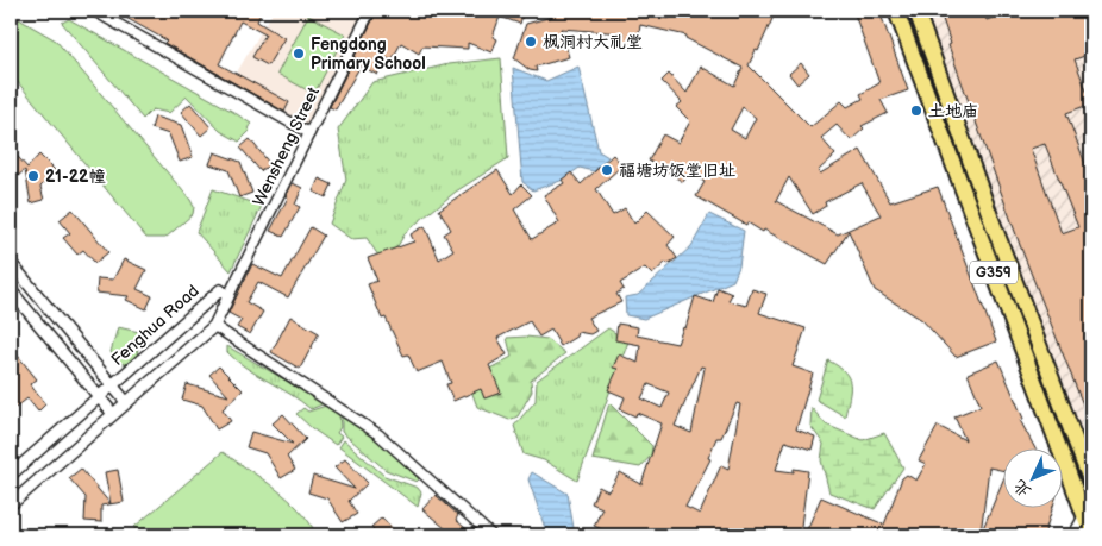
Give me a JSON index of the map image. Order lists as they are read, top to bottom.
{
  "streets": {
    "highway": ["G359"],
    "street": ["Wensheng Street", "Fenghua Road"]
  },
  "crossings": [
    ["Wensheng Street", "Fenghua Road"]
  ],
  "places": [
    "枫洞村大礼堂",
    "Fengdong Primary School",
    "土地庙",
    "福塘坊饭堂旧址",
    "21-22幢"
  ],
  "north": "bottom left"
}
